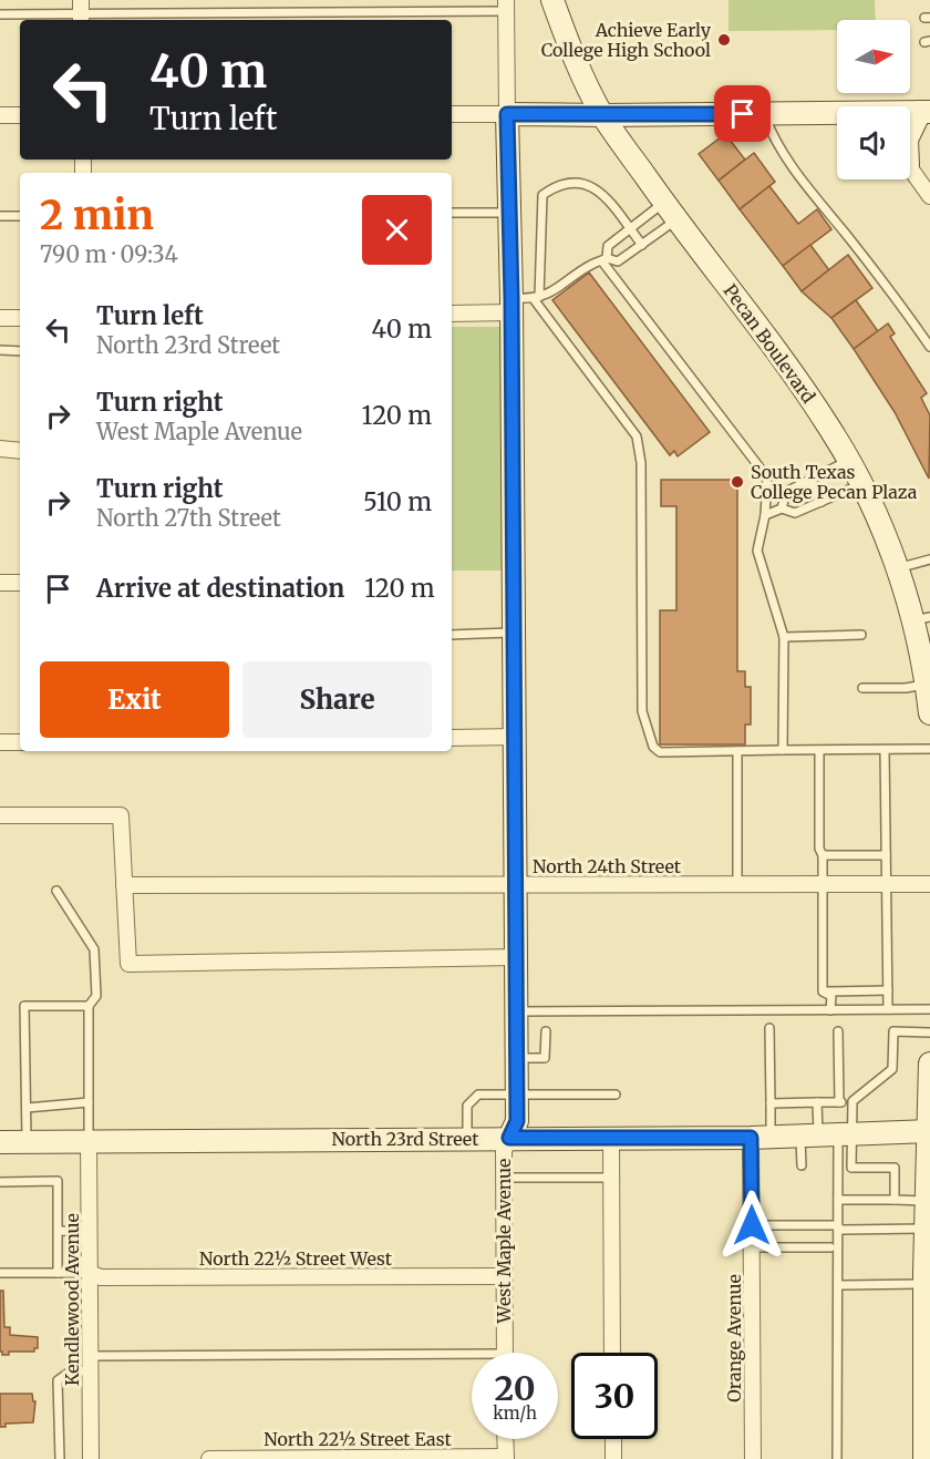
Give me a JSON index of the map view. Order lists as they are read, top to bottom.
{
  "streets": {
    "main road": ["Pecan Boulevard", "North 23rd Street", "West Maple Avenue"],
    "street": [
      "North 24th Street",
      "North 22½ Street West",
      "Kendlewood Avenue",
      "Orange Avenue",
      "North 22½ Street East"
    ]
  },
  "crossings": [
    ["North 24th Street", "West Maple Avenue"],
    ["North 23rd Street", "West Maple Avenue"],
    ["North 23rd Street", "Kendlewood Avenue"],
    ["North 23rd Street", "Orange Avenue"],
    ["West Maple Avenue", "North 22½ Street West"],
    ["North 22½ Street West", "Kendlewood Avenue"]
  ],
  "places": ["Achieve Early College High School", "South Texas College Pecan Plaza"],
  "north": "right",
  "page": {
    "turn": ["40 m", "Turn left"],
    "heading": ["2 min", "790 m · 09:34"],
    "list": [
      {
        "name": "Turn left",
        "note": "North 23rd Street",
        "value": "40 m"
      },
      {
        "name": "Turn right",
        "note": "West Maple Avenue",
        "value": "120 m"
      },
      {
        "name": "Turn right",
        "note": "North 27th Street",
        "value": "510 m"
      },
      {
        "name": "Arrive at destination",
        "value": "120 m"
      }
    ],
    "buttons": ["Exit", "Share"],
    "speed": "20 km/h",
    "limit": "30"
  }
}
